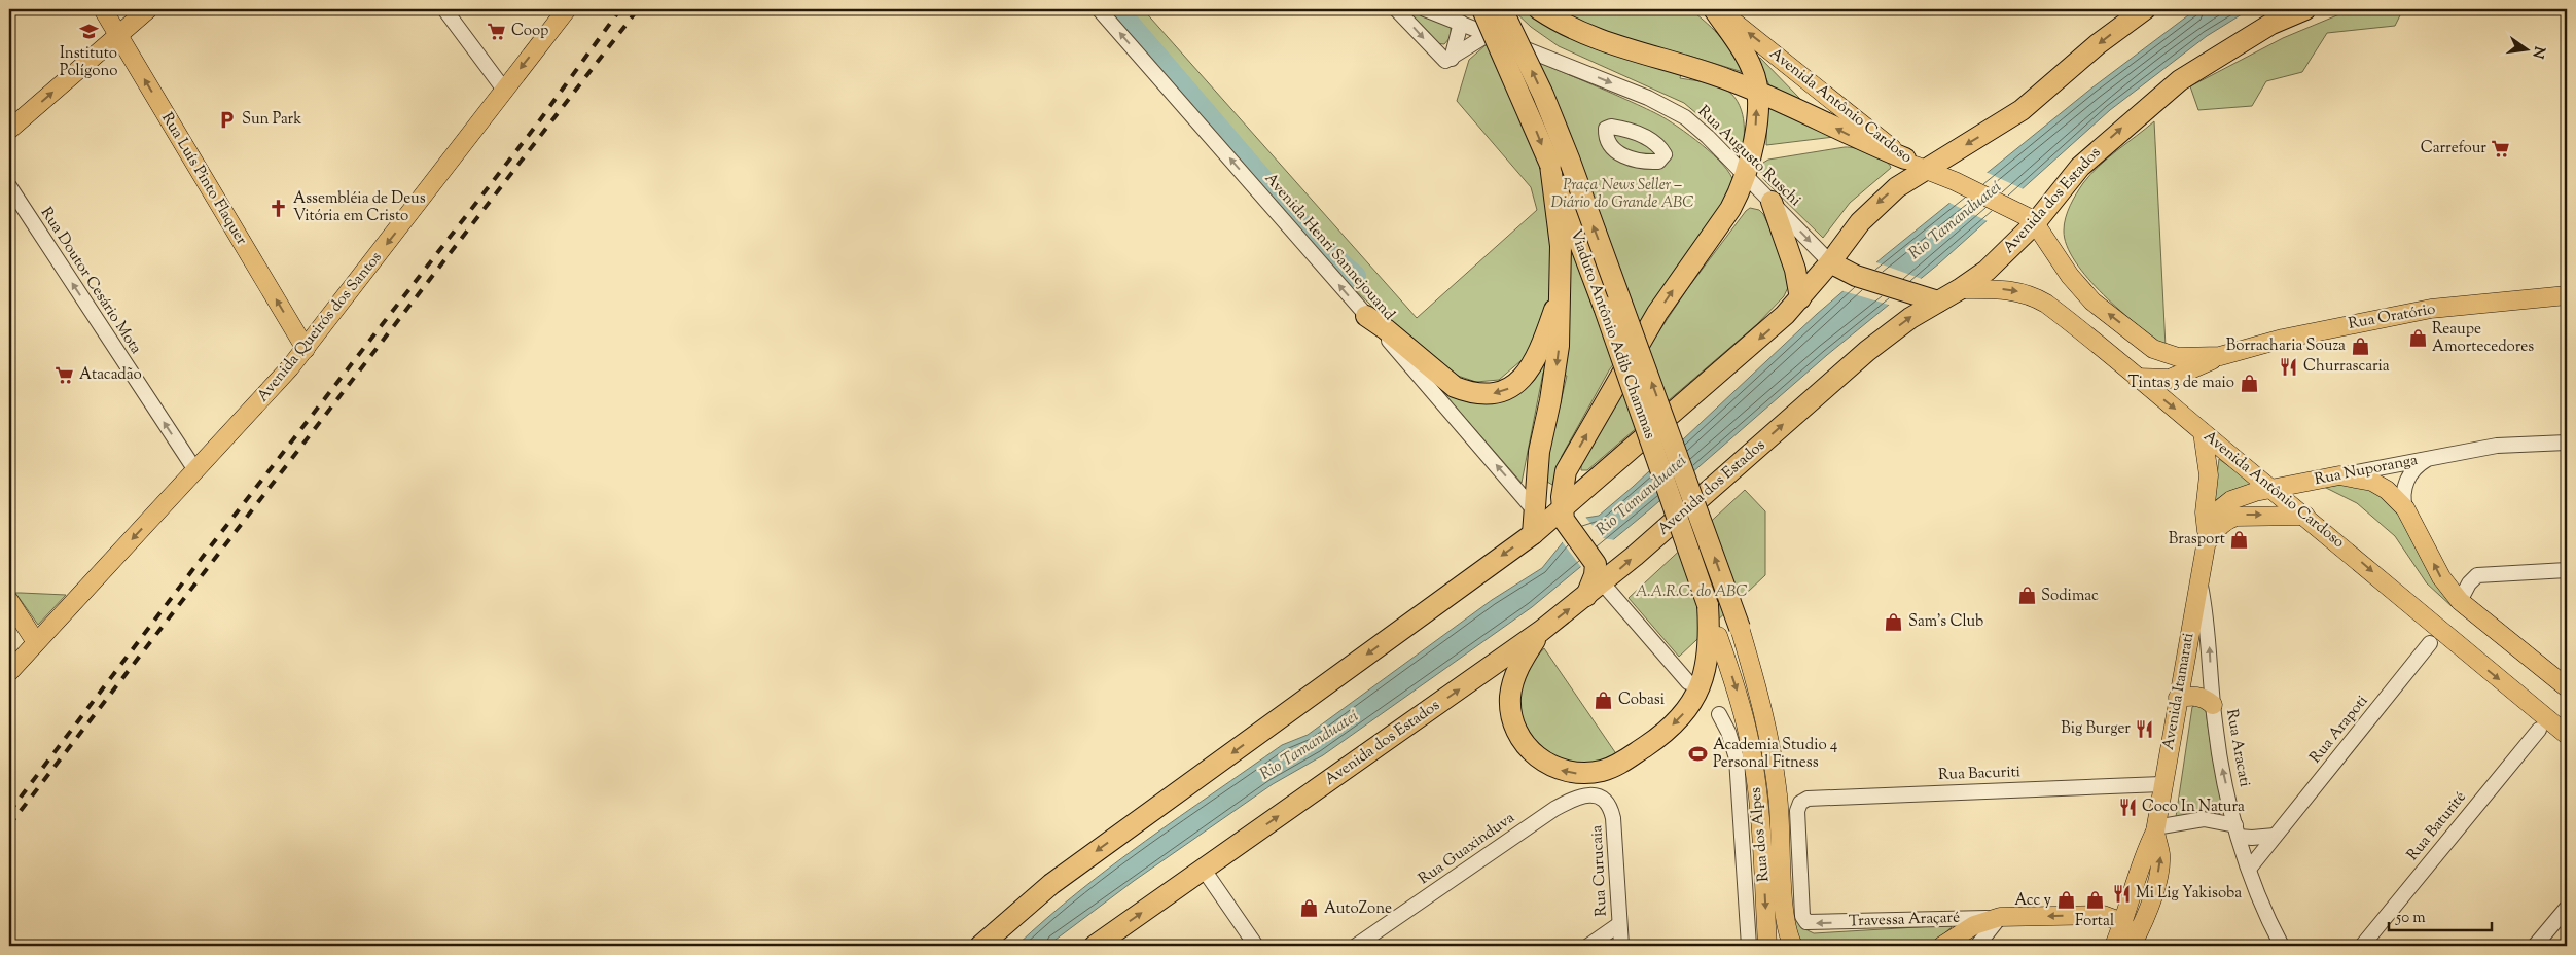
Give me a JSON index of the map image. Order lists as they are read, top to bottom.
{
  "streets": {
    "highway": ["Avenida dos Estados", "Viaduto Antônio Adib Chammas"],
    "main road": [
      "Avenida Antônio Cardoso",
      "Rua Luís Pinto Flaquer",
      "Rua Oratório",
      "Avenida Queirós dos Santos",
      "Rua Nuporanga",
      "Avenida Itamarati",
      "Rua dos Alpes",
      "Travessa Araçaré"
    ],
    "street": [
      "Rua Augusto Ruschi",
      "Avenida Henri Sannejouand",
      "Rua Doutor Cesário Mota",
      "Rua Arapoti",
      "Rua Aracati",
      "Rua Bacuriti",
      "Rua Baturité",
      "Rua Guaxinduva",
      "Rua Curucaia"
    ]
  },
  "crossings": [
    ["Avenida Antônio Cardoso", "Avenida dos Estados"],
    ["Avenida Antônio Cardoso", "Rua Oratório"],
    ["Avenida Antônio Cardoso", "Rua Nuporanga"],
    ["Avenida Antônio Cardoso", "Avenida Itamarati"],
    ["Rua Luís Pinto Flaquer", "Avenida Queirós dos Santos"],
    ["Rua Doutor Cesário Mota", "Avenida Queirós dos Santos"],
    ["Viaduto Antônio Adib Chammas", "Rua dos Alpes"],
    ["Rua Nuporanga", "Avenida Itamarati"],
    ["Avenida Itamarati", "Rua Aracati"],
    ["Avenida Itamarati", "Rua Bacuriti"],
    ["Avenida Itamarati", "Travessa Araçaré"],
    ["Rua Arapoti", "Rua Aracati"],
    ["Rua Bacuriti", "Travessa Araçaré"],
    ["Rua Guaxinduva", "Rua Curucaia"]
  ],
  "one_way": [
    "Rua Augusto Ruschi",
    "Rua Luís Pinto Flaquer",
    "Avenida Henri Sannejouand",
    "Rua Doutor Cesário Mota",
    "Avenida Queirós dos Santos",
    "Rua Aracati"
  ],
  "water": ["Rio Tamanduateí"],
  "parks": ["Praça News Seller – Diário do Grande ABC", "A.A.R.C. do ABC"],
  "places": {
    "supermarket": ["Coop", "Carrefour", "Atacadão"],
    "school or university": ["Instituto Polígono"],
    "parking": ["Sun Park"],
    "church": ["Assembléia de Deus Vitória em Cristo"],
    "shop": [
      "Reaupe Amortecedores",
      "Borracharia Souza",
      "Tintas 3 de maio",
      "Brasport",
      "Sodimac",
      "Sam's Club",
      "Cobasi",
      "Fortal",
      "Acc y",
      "AutoZone"
    ],
    "restaurant": [
      "Churrascaria",
      "Big Burger",
      "Coco In Natura",
      "Mi Lig Yakisoba"
    ],
    "sports": ["Academia Studio 4 Personal Fitness"]
  },
  "scale_bar": "50 m",
  "north": "right"
}
